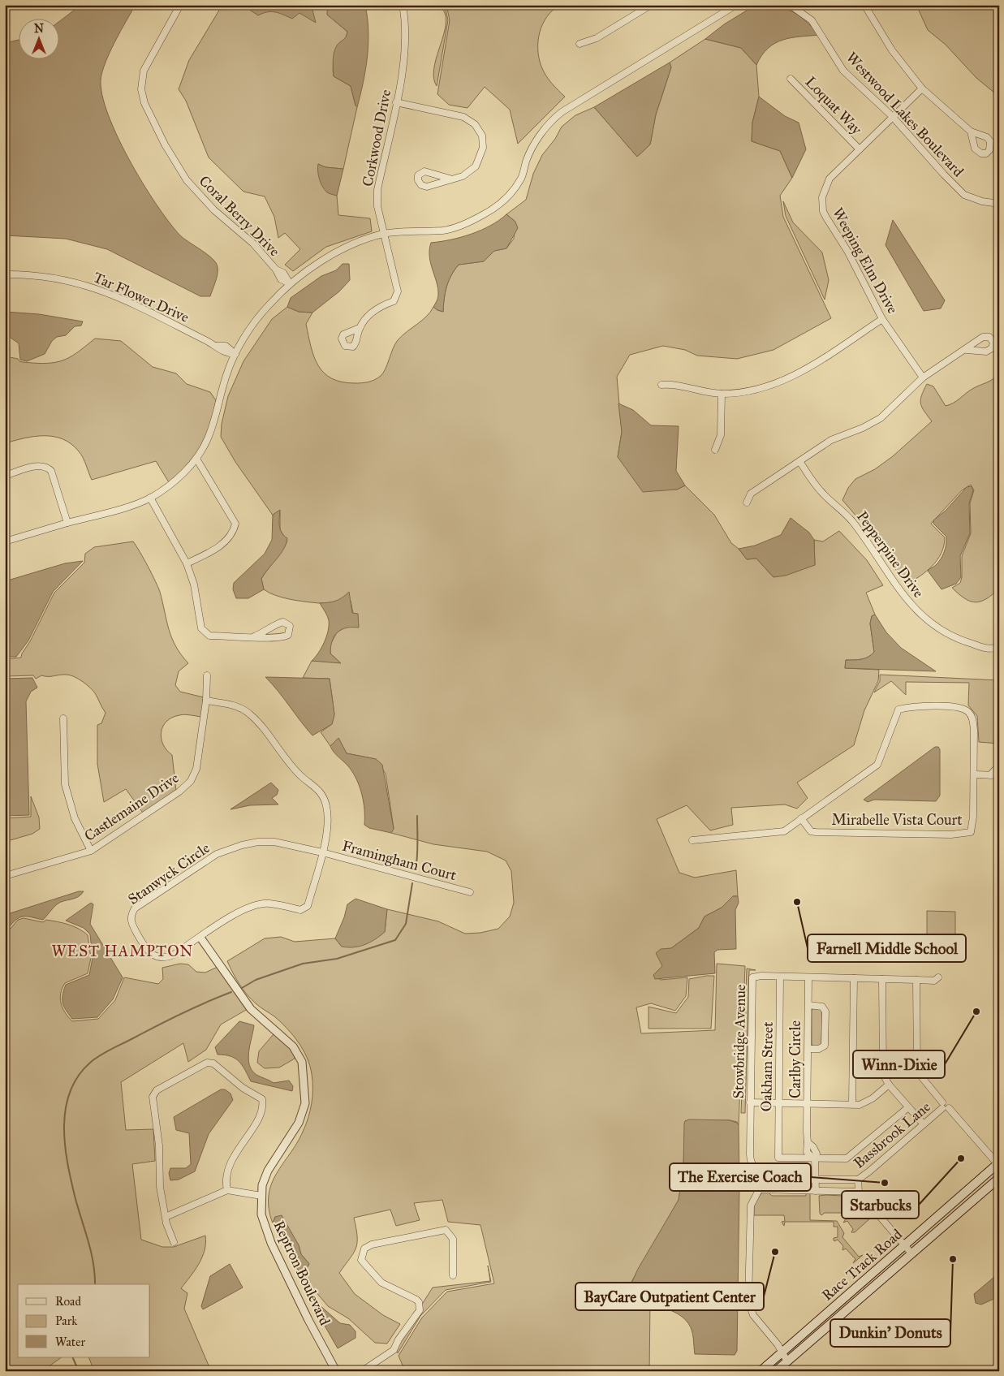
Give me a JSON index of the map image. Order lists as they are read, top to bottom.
{
  "streets": {
    "main road": ["Race Track Road"],
    "street": [
      "Loquat Way",
      "Westwood Lakes Boulevard",
      "Corkwood Drive",
      "Coral Berry Drive",
      "Weeping Elm Drive",
      "Tar Flower Drive",
      "Pepperpine Drive",
      "Castlemaine Drive",
      "Mirabelle Vista Court",
      "Framingham Court",
      "Stanwyck Circle",
      "Stowbridge Avenue",
      "Carlby Circle",
      "Oakham Street",
      "Bassbrook Lane",
      "Reptron Boulevard"
    ]
  },
  "crossings": [
    ["Loquat Way", "Weeping Elm Drive"],
    ["Westwood Lakes Boulevard", "Weeping Elm Drive"],
    ["Castlemaine Drive", "Stanwyck Circle"],
    ["Framingham Court", "Stanwyck Circle"],
    ["Stanwyck Circle", "Reptron Boulevard"],
    ["Stowbridge Avenue", "Carlby Circle"],
    ["Stowbridge Avenue", "Oakham Street"],
    ["Stowbridge Avenue", "Bassbrook Lane"],
    ["Stowbridge Avenue", "Race Track Road"],
    ["Carlby Circle", "Bassbrook Lane"],
    ["Oakham Street", "Bassbrook Lane"]
  ],
  "districts": ["WEST HAMPTON"],
  "places": [
    "Farnell Middle School",
    "Winn-Dixie",
    "Starbucks",
    "The Exercise Coach",
    "BayCare Outpatient Center",
    "Dunkin' Donuts"
  ],
  "legend": ["Road", "Park", "Water"],
  "north": "top"
}
